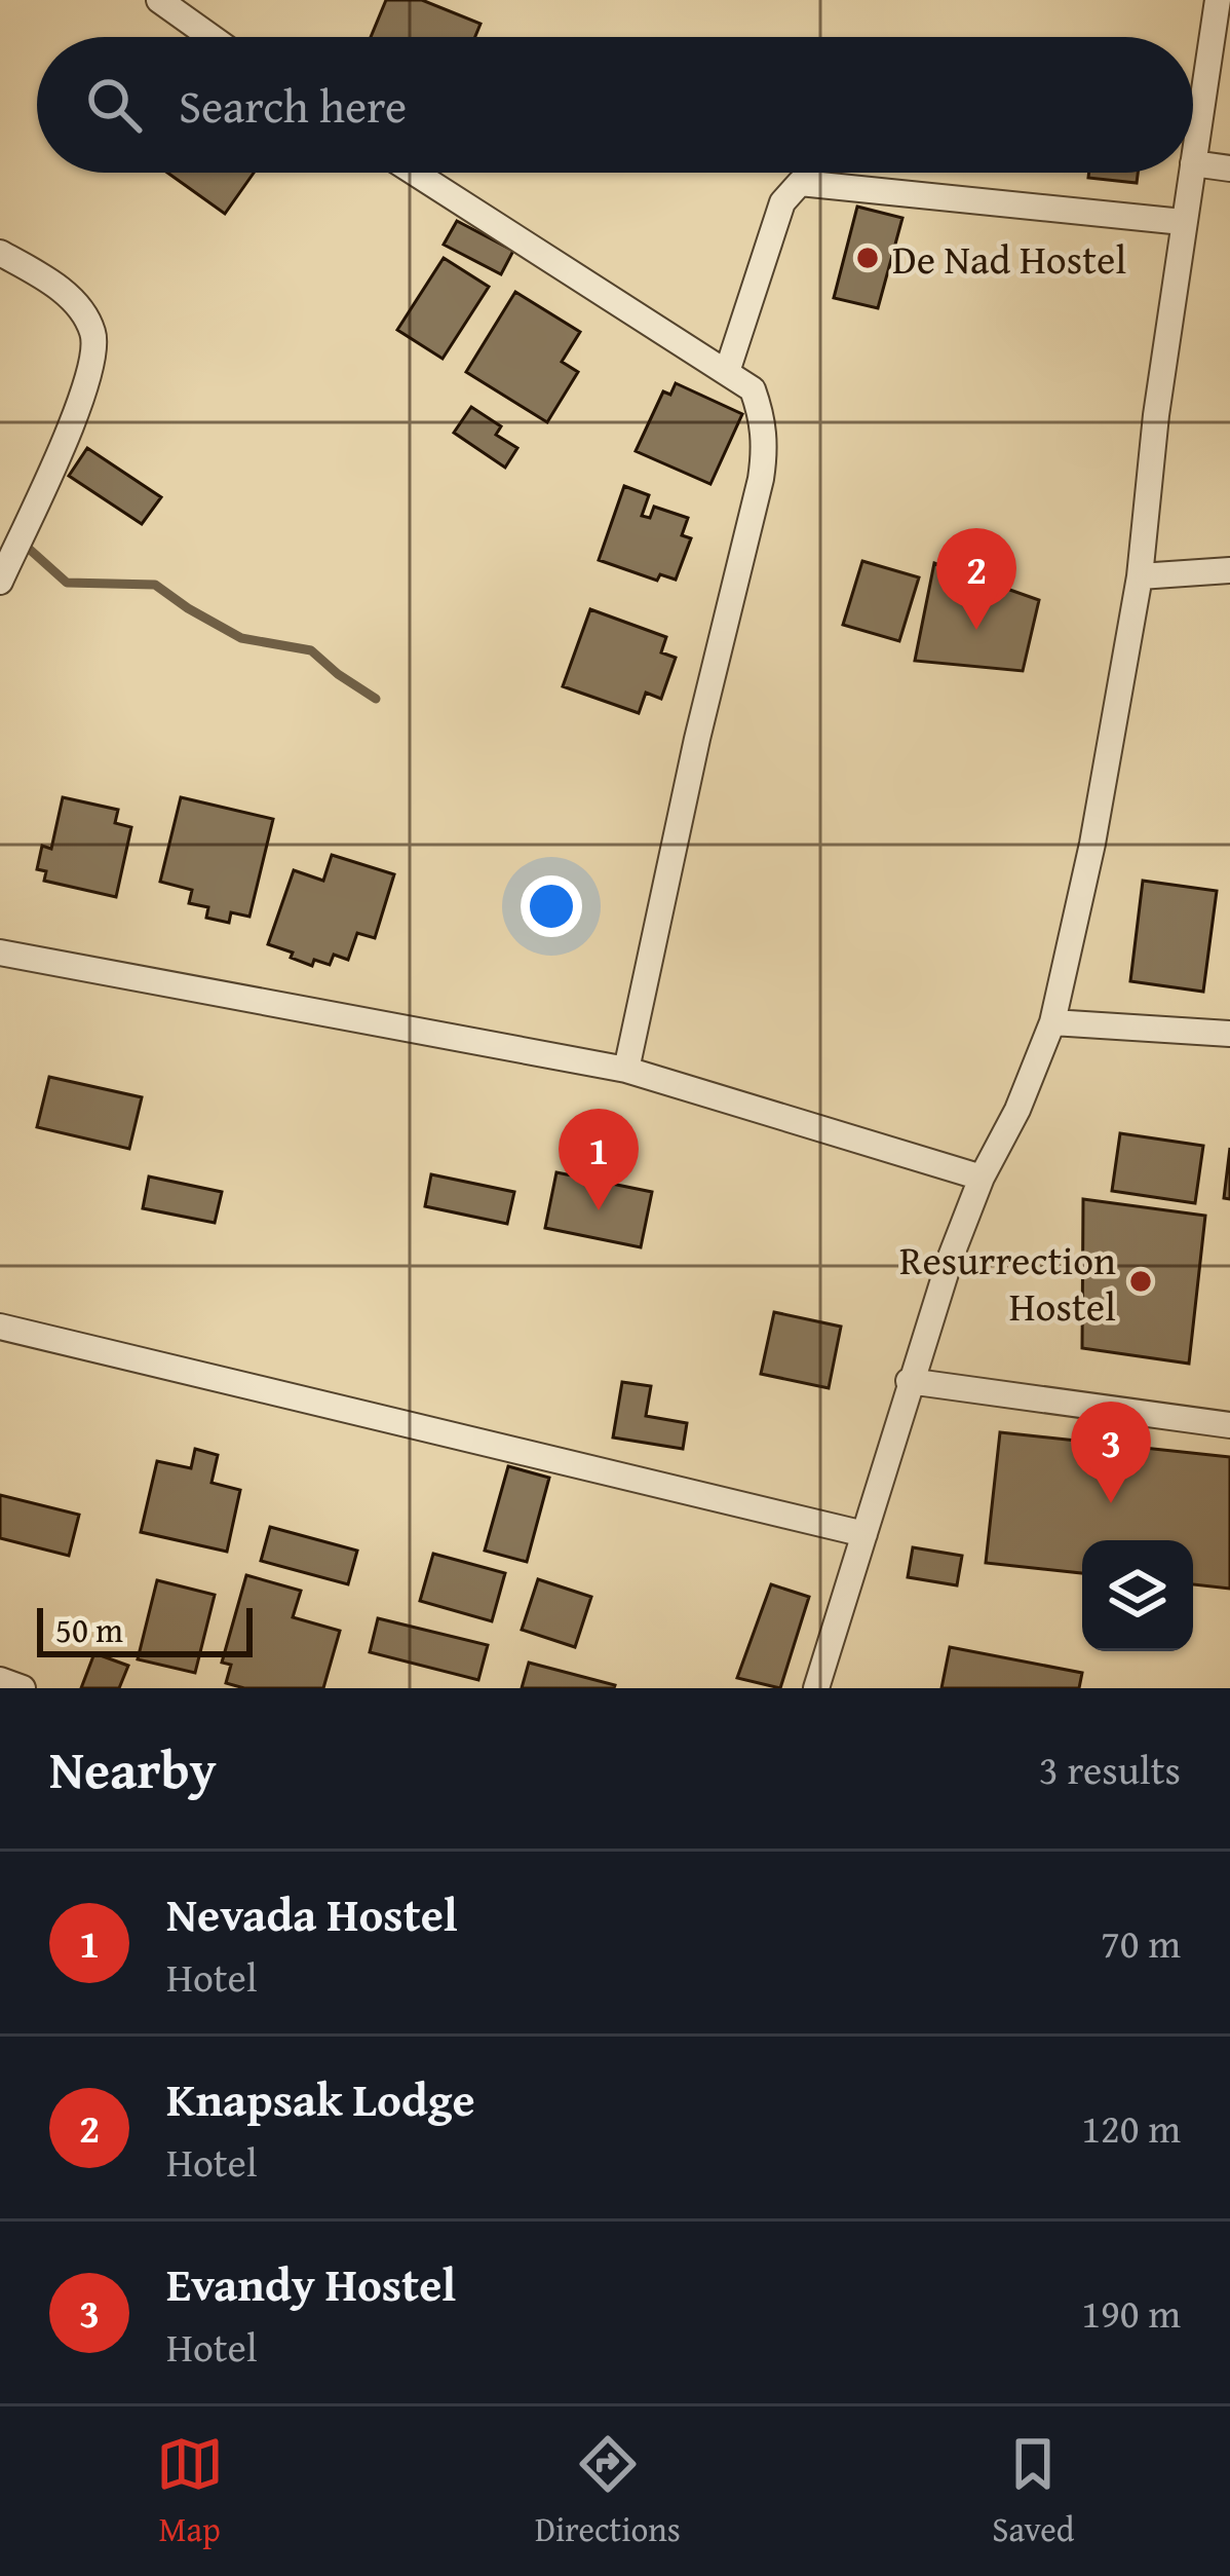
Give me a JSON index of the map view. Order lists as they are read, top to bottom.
{
  "places": ["De Nad Hostel", "Resurrection Hostel"],
  "scale_bar": "50 m",
  "page": {
    "search": "Search here",
    "pins": ["2", "1", "3"],
    "scale": "50 m",
    "heading": ["Nearby", "3 results"],
    "list": [
      {
        "mark": "1",
        "name": "Nevada Hostel",
        "note": "Hotel",
        "value": "70 m"
      },
      {
        "mark": "2",
        "name": "Knapsak Lodge",
        "note": "Hotel",
        "value": "120 m"
      },
      {
        "mark": "3",
        "name": "Evandy Hostel",
        "note": "Hotel",
        "value": "190 m"
      }
    ],
    "nav": ["Map", "Directions", "Saved"]
  }
}
